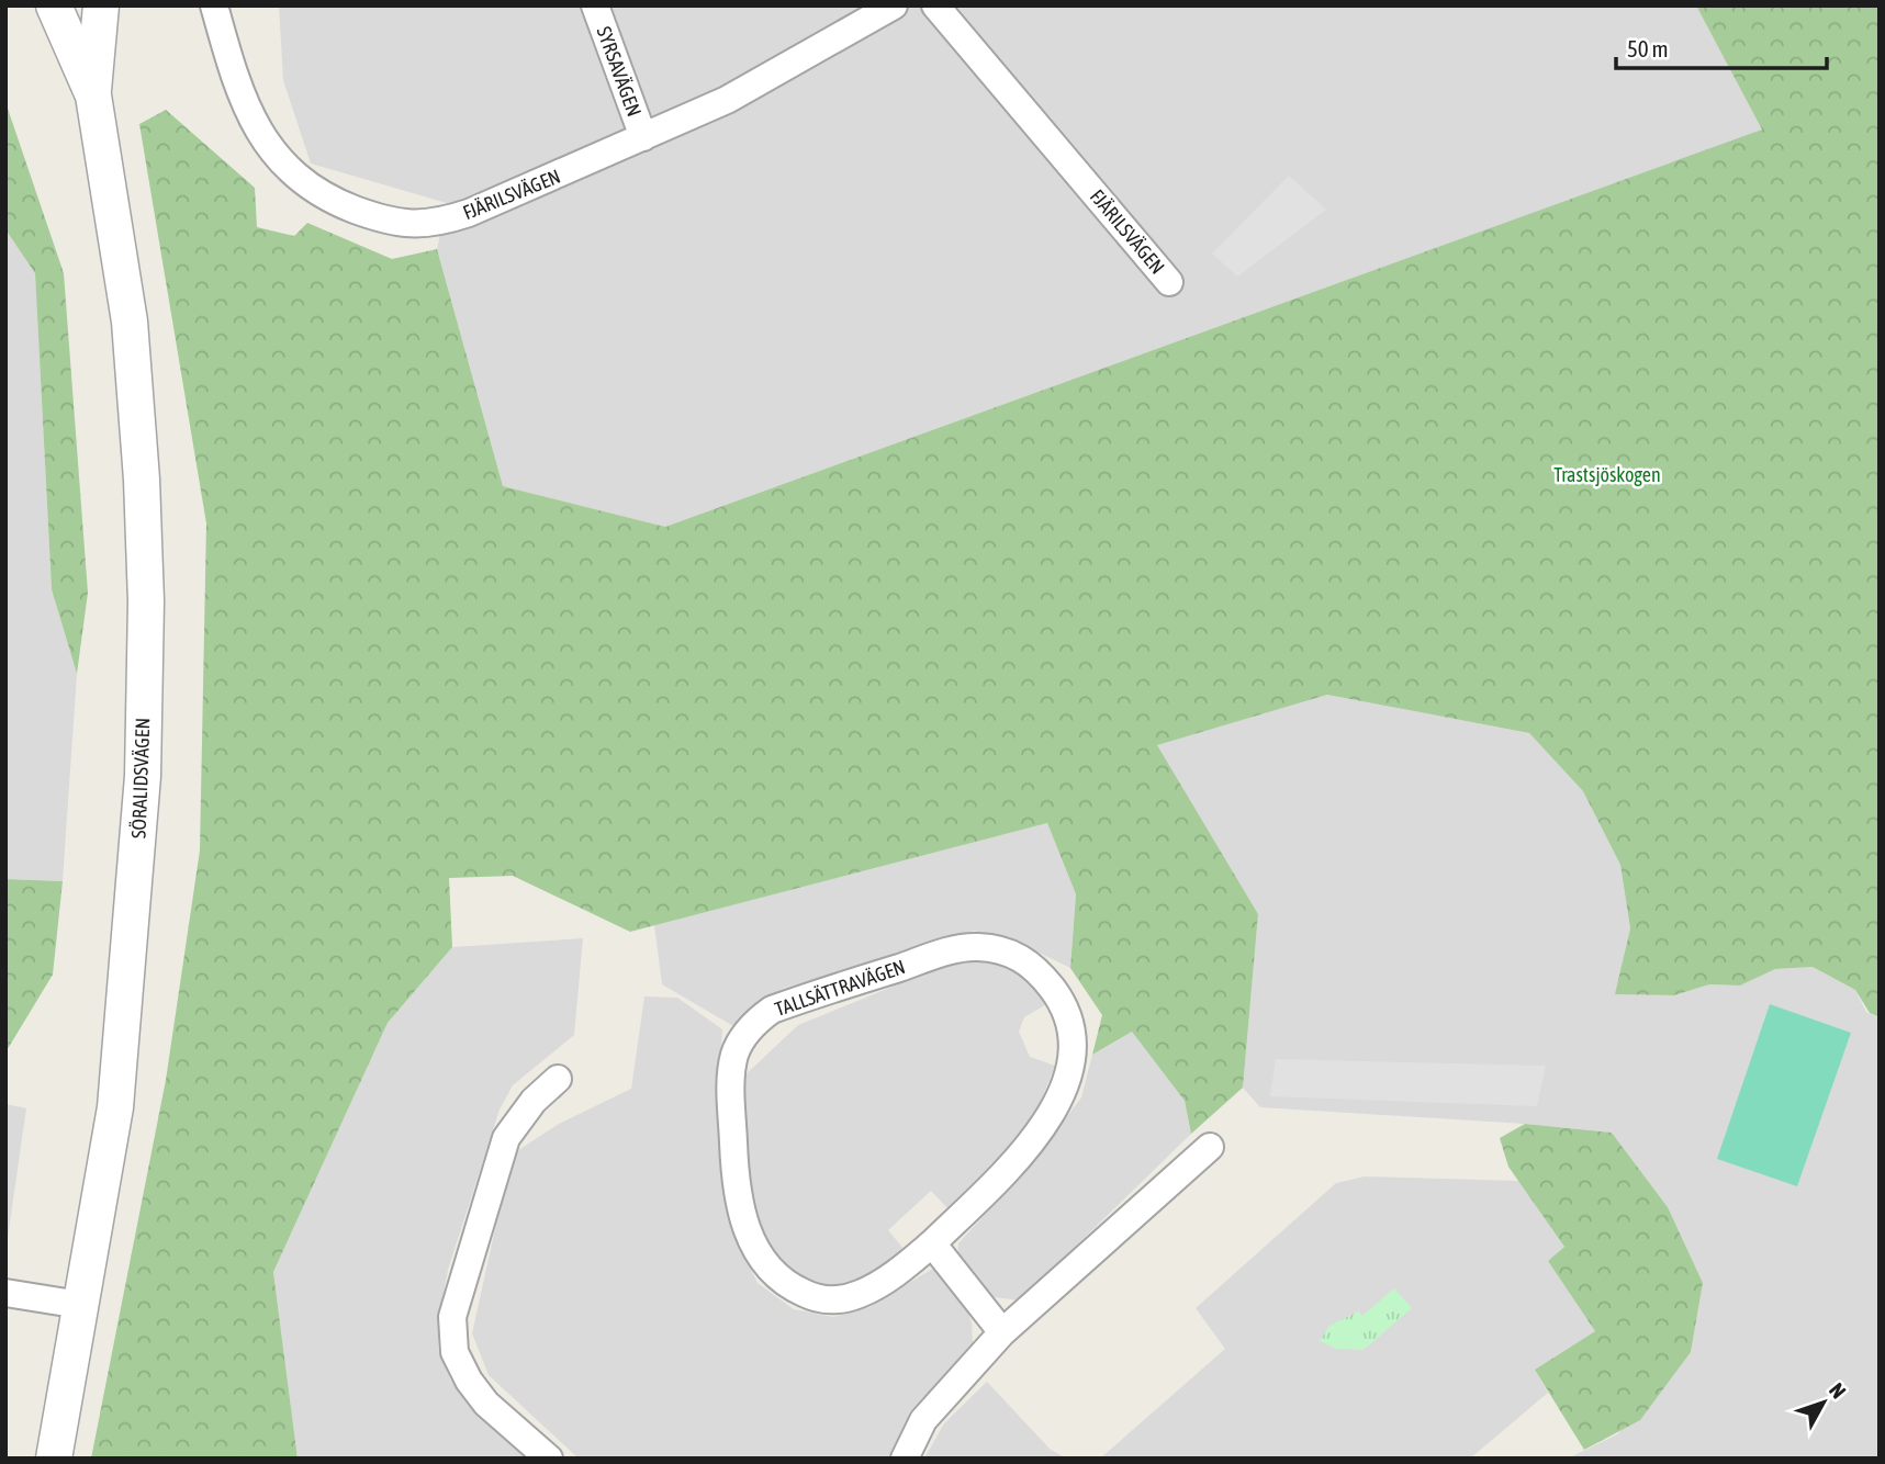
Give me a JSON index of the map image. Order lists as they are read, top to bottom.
{
  "streets": {
    "street": [
      "SYRSAVÄGEN",
      "FJÄRILSVÄGEN",
      "SÖRALIDSVÄGEN",
      "TALLSÄTTRAVÄGEN"
    ]
  },
  "crossings": [
    ["SYRSAVÄGEN", "FJÄRILSVÄGEN"]
  ],
  "parks": ["Trastsjöskogen"],
  "scale_bar": "50 m",
  "north": "top right"
}
